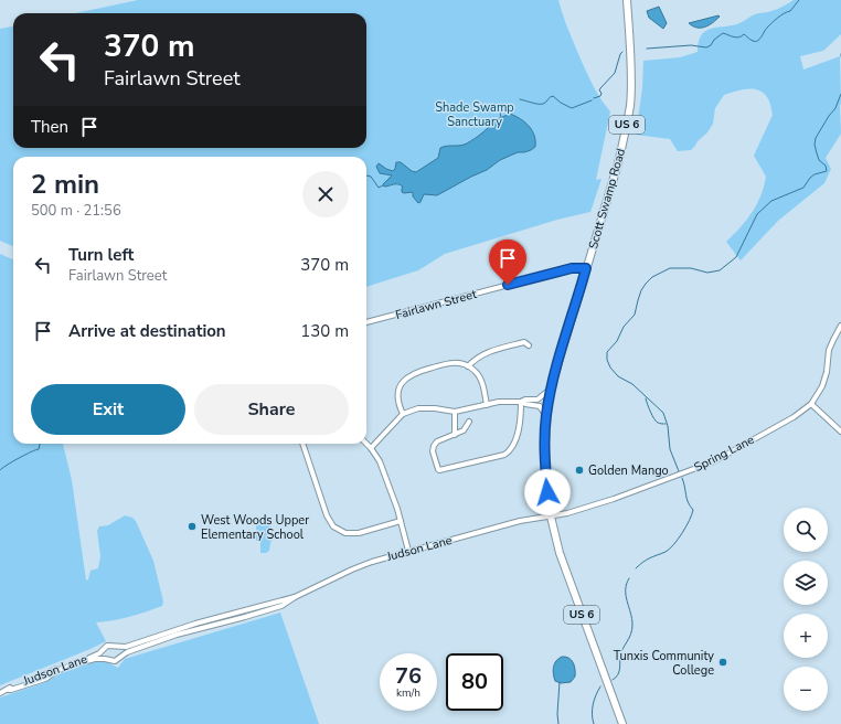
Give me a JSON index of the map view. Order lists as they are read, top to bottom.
{
  "streets": {
    "highway": ["US 6", "Scott Swamp Road"],
    "street": ["Fairlawn Street", "Spring Lane", "Judson Lane"]
  },
  "crossings": [
    ["Scott Swamp Road", "Fairlawn Street"],
    ["Scott Swamp Road", "Spring Lane"],
    ["Scott Swamp Road", "Judson Lane"],
    ["Spring Lane", "Judson Lane"]
  ],
  "parks": ["Shade Swamp Sanctuary"],
  "places": ["Golden Mango", "West Woods Upper Elementary School", "Tunxis Community College"],
  "page": {
    "turn": ["370 m", "Fairlawn Street"],
    "then": "Then",
    "heading": ["2 min", "500 m · 21:56"],
    "list": [
      {
        "name": "Turn left",
        "note": "Fairlawn Street",
        "value": "370 m"
      },
      {
        "name": "Arrive at destination",
        "value": "130 m"
      }
    ],
    "buttons": ["Exit", "Share"],
    "map_buttons": ["+", "−"],
    "speed": "76 km/h",
    "limit": "80"
  }
}
